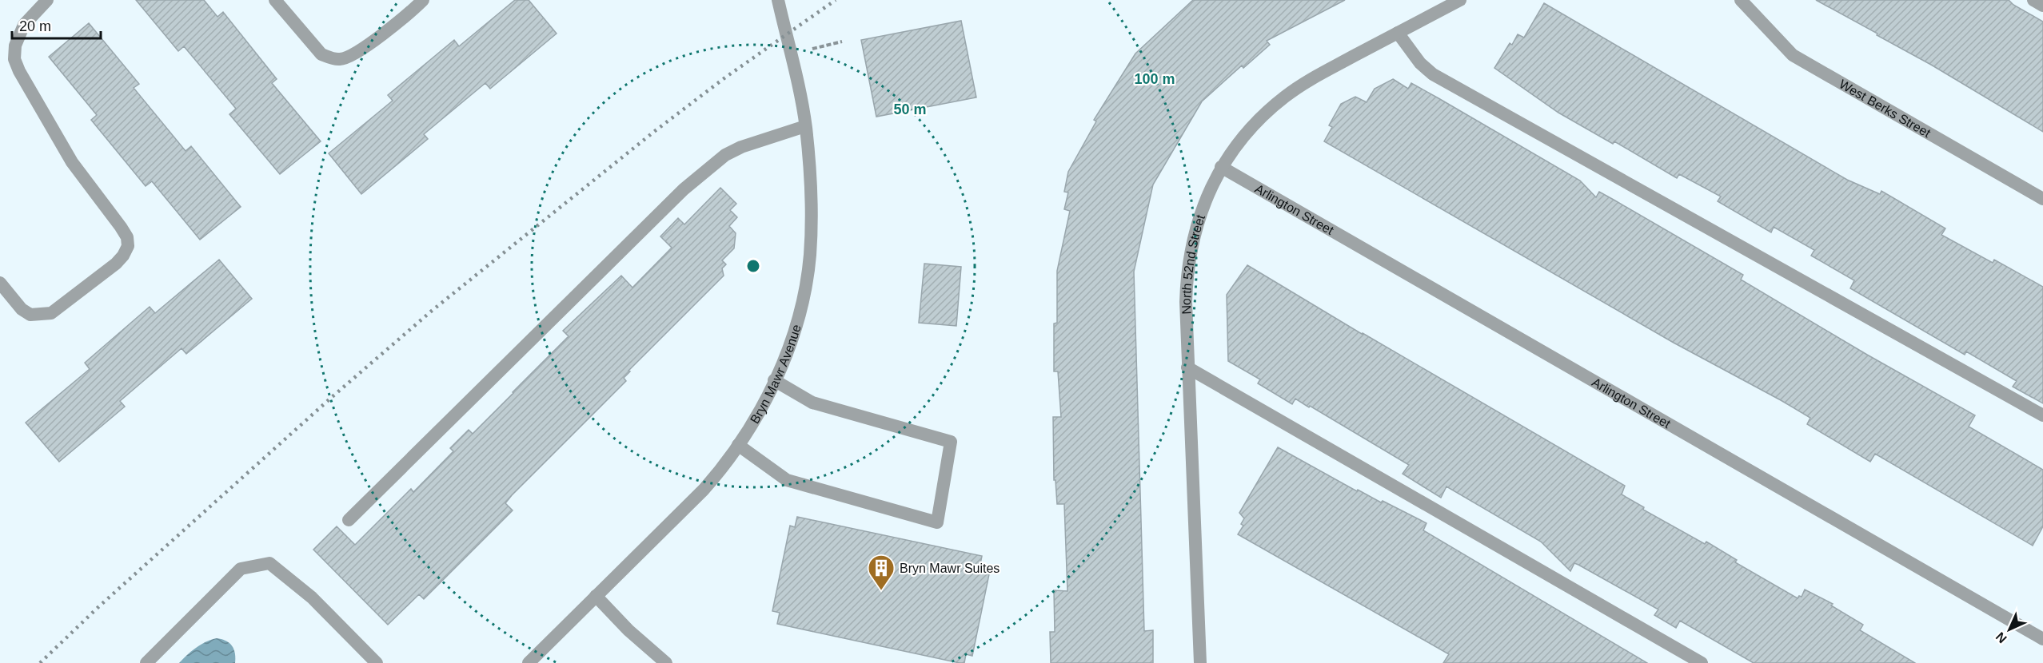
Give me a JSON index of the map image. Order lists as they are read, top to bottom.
{
  "streets": {
    "street": [
      "West Berks Street",
      "Arlington Street",
      "North 52nd Street",
      "Bryn Mawr Avenue"
    ]
  },
  "crossings": [
    ["Arlington Street", "North 52nd Street"]
  ],
  "places": {
    "building": ["Bryn Mawr Suites"]
  },
  "scale_bar": "20 m",
  "north": "bottom left",
  "rings": ["100 m", "50 m"]
}
